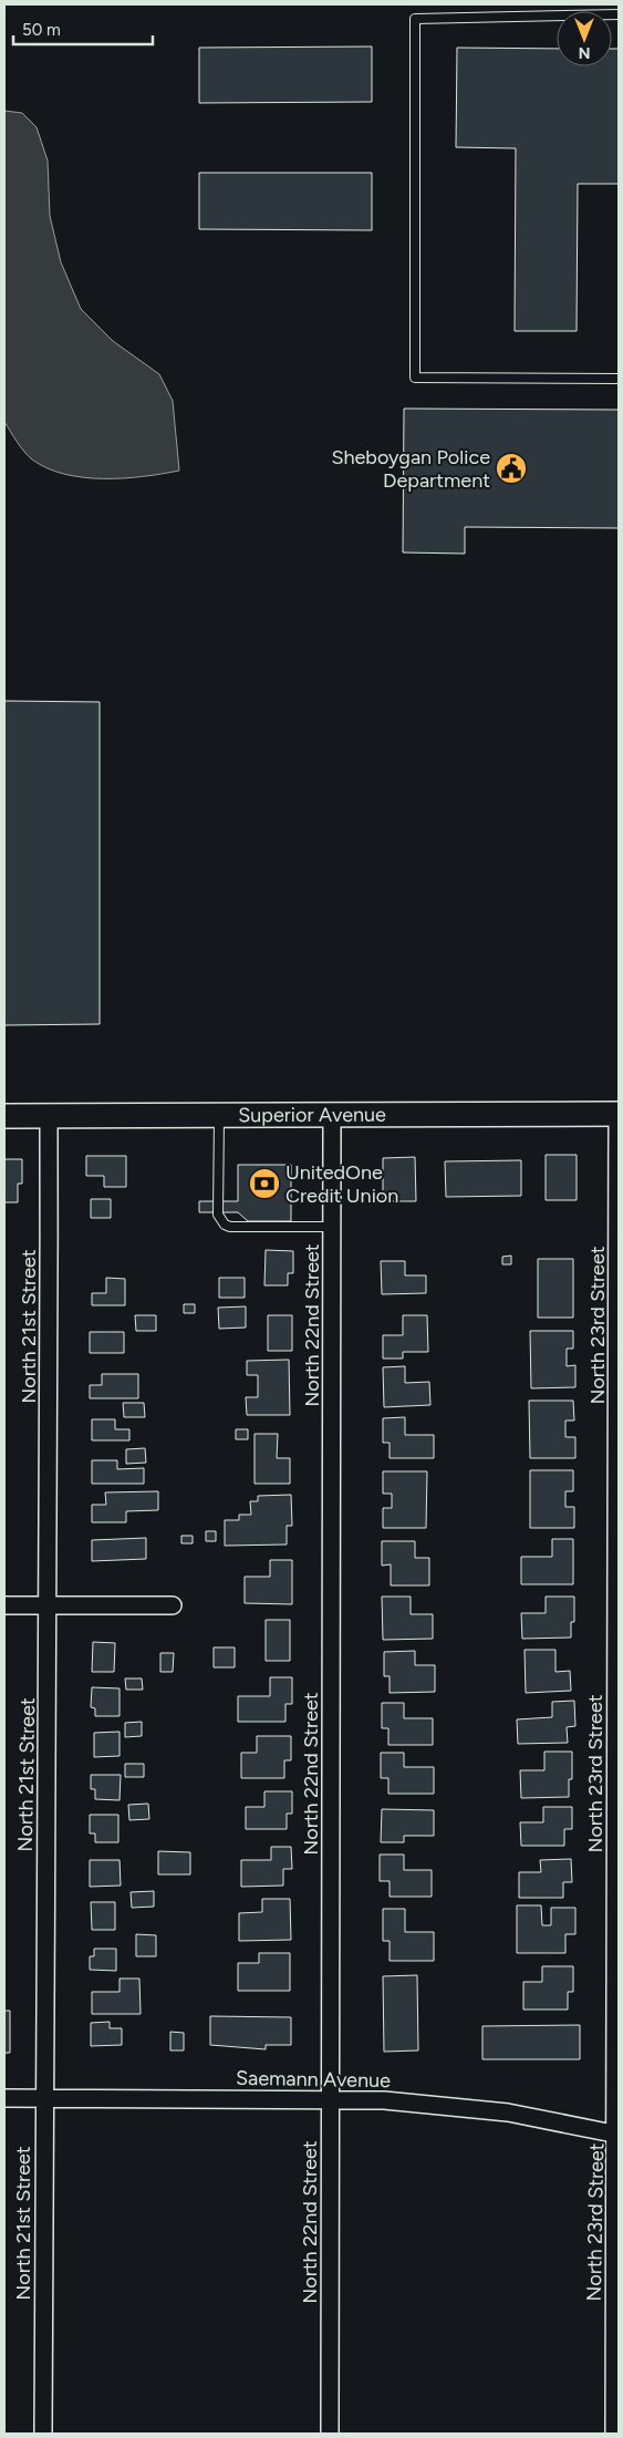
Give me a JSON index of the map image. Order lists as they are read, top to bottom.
{
  "streets": {
    "street": [
      "Superior Avenue",
      "North 22nd Street",
      "North 23rd Street",
      "North 21st Street",
      "Saemann Avenue"
    ]
  },
  "crossings": [
    ["Superior Avenue", "North 22nd Street"],
    ["Superior Avenue", "North 23rd Street"],
    ["Superior Avenue", "North 21st Street"],
    ["North 22nd Street", "Saemann Avenue"],
    ["North 23rd Street", "Saemann Avenue"],
    ["North 21st Street", "Saemann Avenue"]
  ],
  "places": {
    "public building": ["Sheboygan Police Department"],
    "bank": ["UnitedOne Credit Union"]
  },
  "scale_bar": "50 m",
  "north": "bottom"
}
